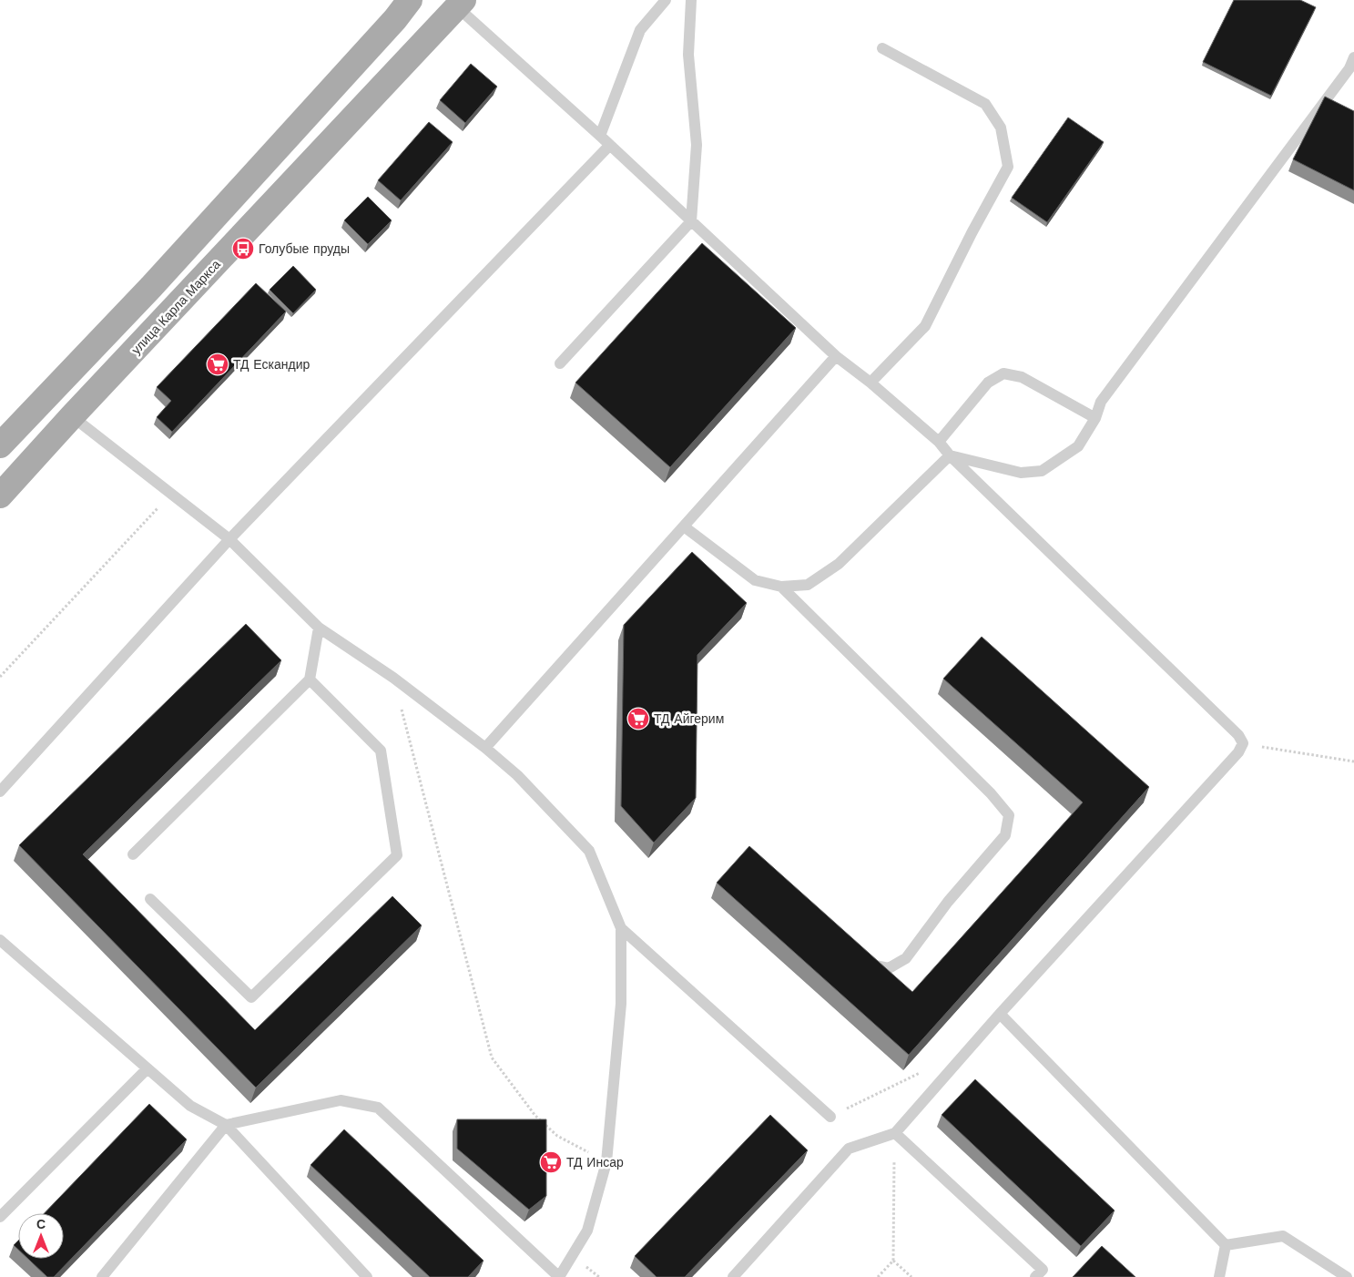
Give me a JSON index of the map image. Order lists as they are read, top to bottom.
{
  "streets": {
    "main road": ["улица Карла Маркса"]
  },
  "places": {
    "bus stop": ["Голубые пруды"],
    "supermarket": ["ТД Ескандир", "ТД Айгерим", "ТД Инсар"]
  },
  "north": "top"
}
